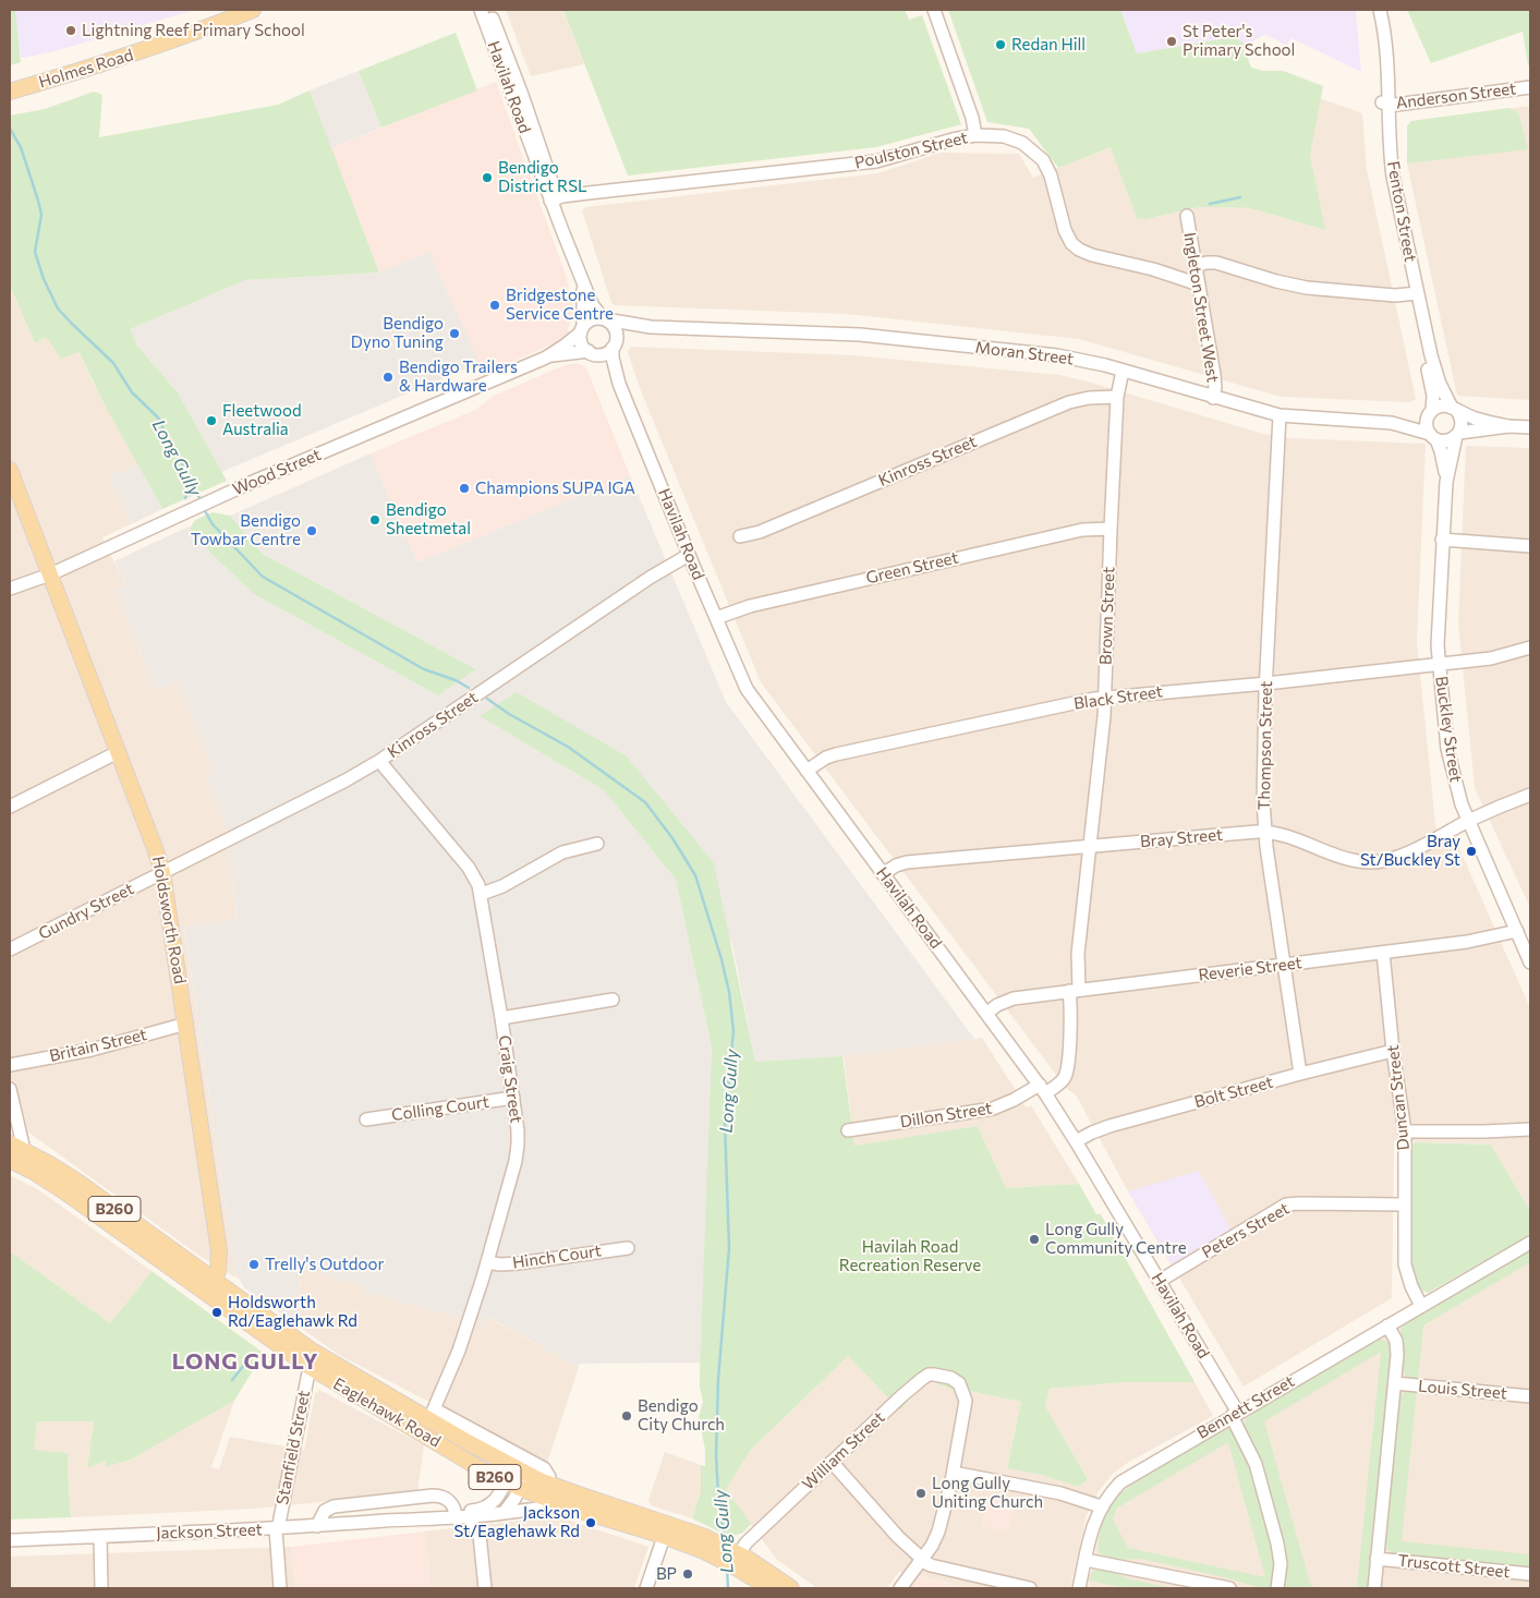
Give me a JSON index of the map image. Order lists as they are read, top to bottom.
{
  "streets": {
    "main road": [
      "Holmes Road",
      "Holdsworth Road",
      "B260",
      "Eaglehawk Road"
    ],
    "street": [
      "Havilah Road",
      "Anderson Street",
      "Poulston Street",
      "Fenton Street",
      "Ingleton Street West",
      "Moran Street",
      "Kinross Street",
      "Wood Street",
      "Green Street",
      "Brown Street",
      "Black Street",
      "Buckley Street",
      "Thompson Street",
      "Bray Street",
      "Gundry Street",
      "Reverie Street",
      "Britain Street",
      "Craig Street",
      "Bolt Street",
      "Duncan Street",
      "Colling Court",
      "Dillon Street",
      "Peters Street",
      "Hinch Court",
      "Louis Street",
      "Bennett Street",
      "Stanfield Street",
      "William Street",
      "Jackson Street",
      "Truscott Street"
    ]
  },
  "crossings": [
    ["Havilah Road", "Poulston Street"],
    ["Havilah Road", "Moran Street"],
    ["Havilah Road", "Kinross Street"],
    ["Havilah Road", "Wood Street"],
    ["Havilah Road", "Green Street"],
    ["Havilah Road", "Brown Street"],
    ["Havilah Road", "Black Street"],
    ["Havilah Road", "Bray Street"],
    ["Havilah Road", "Reverie Street"],
    ["Havilah Road", "Bolt Street"],
    ["Havilah Road", "Dillon Street"],
    ["Havilah Road", "Peters Street"],
    ["Havilah Road", "Bennett Street"],
    ["Anderson Street", "Fenton Street"],
    ["Poulston Street", "Ingleton Street West"],
    ["Fenton Street", "Moran Street"],
    ["Fenton Street", "Buckley Street"],
    ["Ingleton Street West", "Moran Street"],
    ["Moran Street", "Wood Street"],
    ["Moran Street", "Brown Street"],
    ["Moran Street", "Buckley Street"],
    ["Moran Street", "Thompson Street"],
    ["Kinross Street", "Brown Street"],
    ["Kinross Street", "Gundry Street"],
    ["Kinross Street", "Holdsworth Road"],
    ["Kinross Street", "Craig Street"],
    ["Wood Street", "Holdsworth Road"],
    ["Green Street", "Brown Street"],
    ["Brown Street", "Black Street"],
    ["Brown Street", "Bray Street"],
    ["Brown Street", "Reverie Street"],
    ["Brown Street", "Dillon Street"],
    ["Black Street", "Buckley Street"],
    ["Black Street", "Thompson Street"],
    ["Buckley Street", "Bray Street"],
    ["Buckley Street", "Reverie Street"],
    ["Thompson Street", "Bray Street"],
    ["Thompson Street", "Reverie Street"],
    ["Thompson Street", "Bolt Street"],
    ["Gundry Street", "Holdsworth Road"],
    ["Holdsworth Road", "Britain Street"],
    ["Holdsworth Road", "Eaglehawk Road"],
    ["Reverie Street", "Duncan Street"],
    ["Craig Street", "Colling Court"],
    ["Craig Street", "Hinch Court"],
    ["Craig Street", "Eaglehawk Road"],
    ["Bolt Street", "Duncan Street"],
    ["Duncan Street", "Peters Street"],
    ["Duncan Street", "Bennett Street"],
    ["Eaglehawk Road", "Stanfield Street"],
    ["Eaglehawk Road", "William Street"],
    ["Eaglehawk Road", "Jackson Street"],
    ["Stanfield Street", "Jackson Street"]
  ],
  "districts": ["LONG GULLY"],
  "water": ["Long Gully"],
  "parks": ["Havilah Road Recreation Reserve"],
  "places": [
    "Lightning Reef Primary School",
    "St Peter's Primary School",
    "Redan Hill",
    "Bendigo District RSL",
    "Bridgestone Service Centre",
    "Bendigo Dyno Tuning",
    "Bendigo Trailers & Hardware",
    "Fleetwood Australia",
    "Champions SUPA IGA",
    "Bendigo Sheetmetal",
    "Bendigo Towbar Centre",
    "Bray St/Buckley St",
    "Long Gully Community Centre",
    "Trelly's Outdoor",
    "Holdsworth Rd/Eaglehawk Rd",
    "Bendigo City Church",
    "Long Gully Uniting Church",
    "Jackson St/Eaglehawk Rd",
    "BP"
  ]
}
